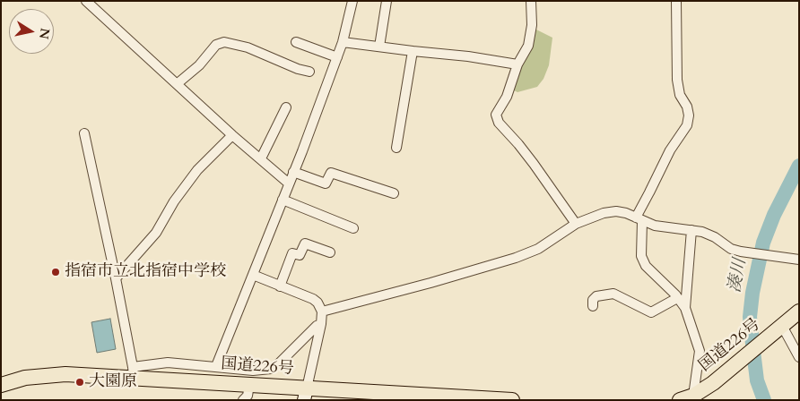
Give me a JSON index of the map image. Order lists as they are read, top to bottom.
{
  "streets": {
    "highway": ["国道226号"]
  },
  "water": ["湊川"],
  "places": ["指宿市立北指宿中学校", "大園原"],
  "north": "right"
}
